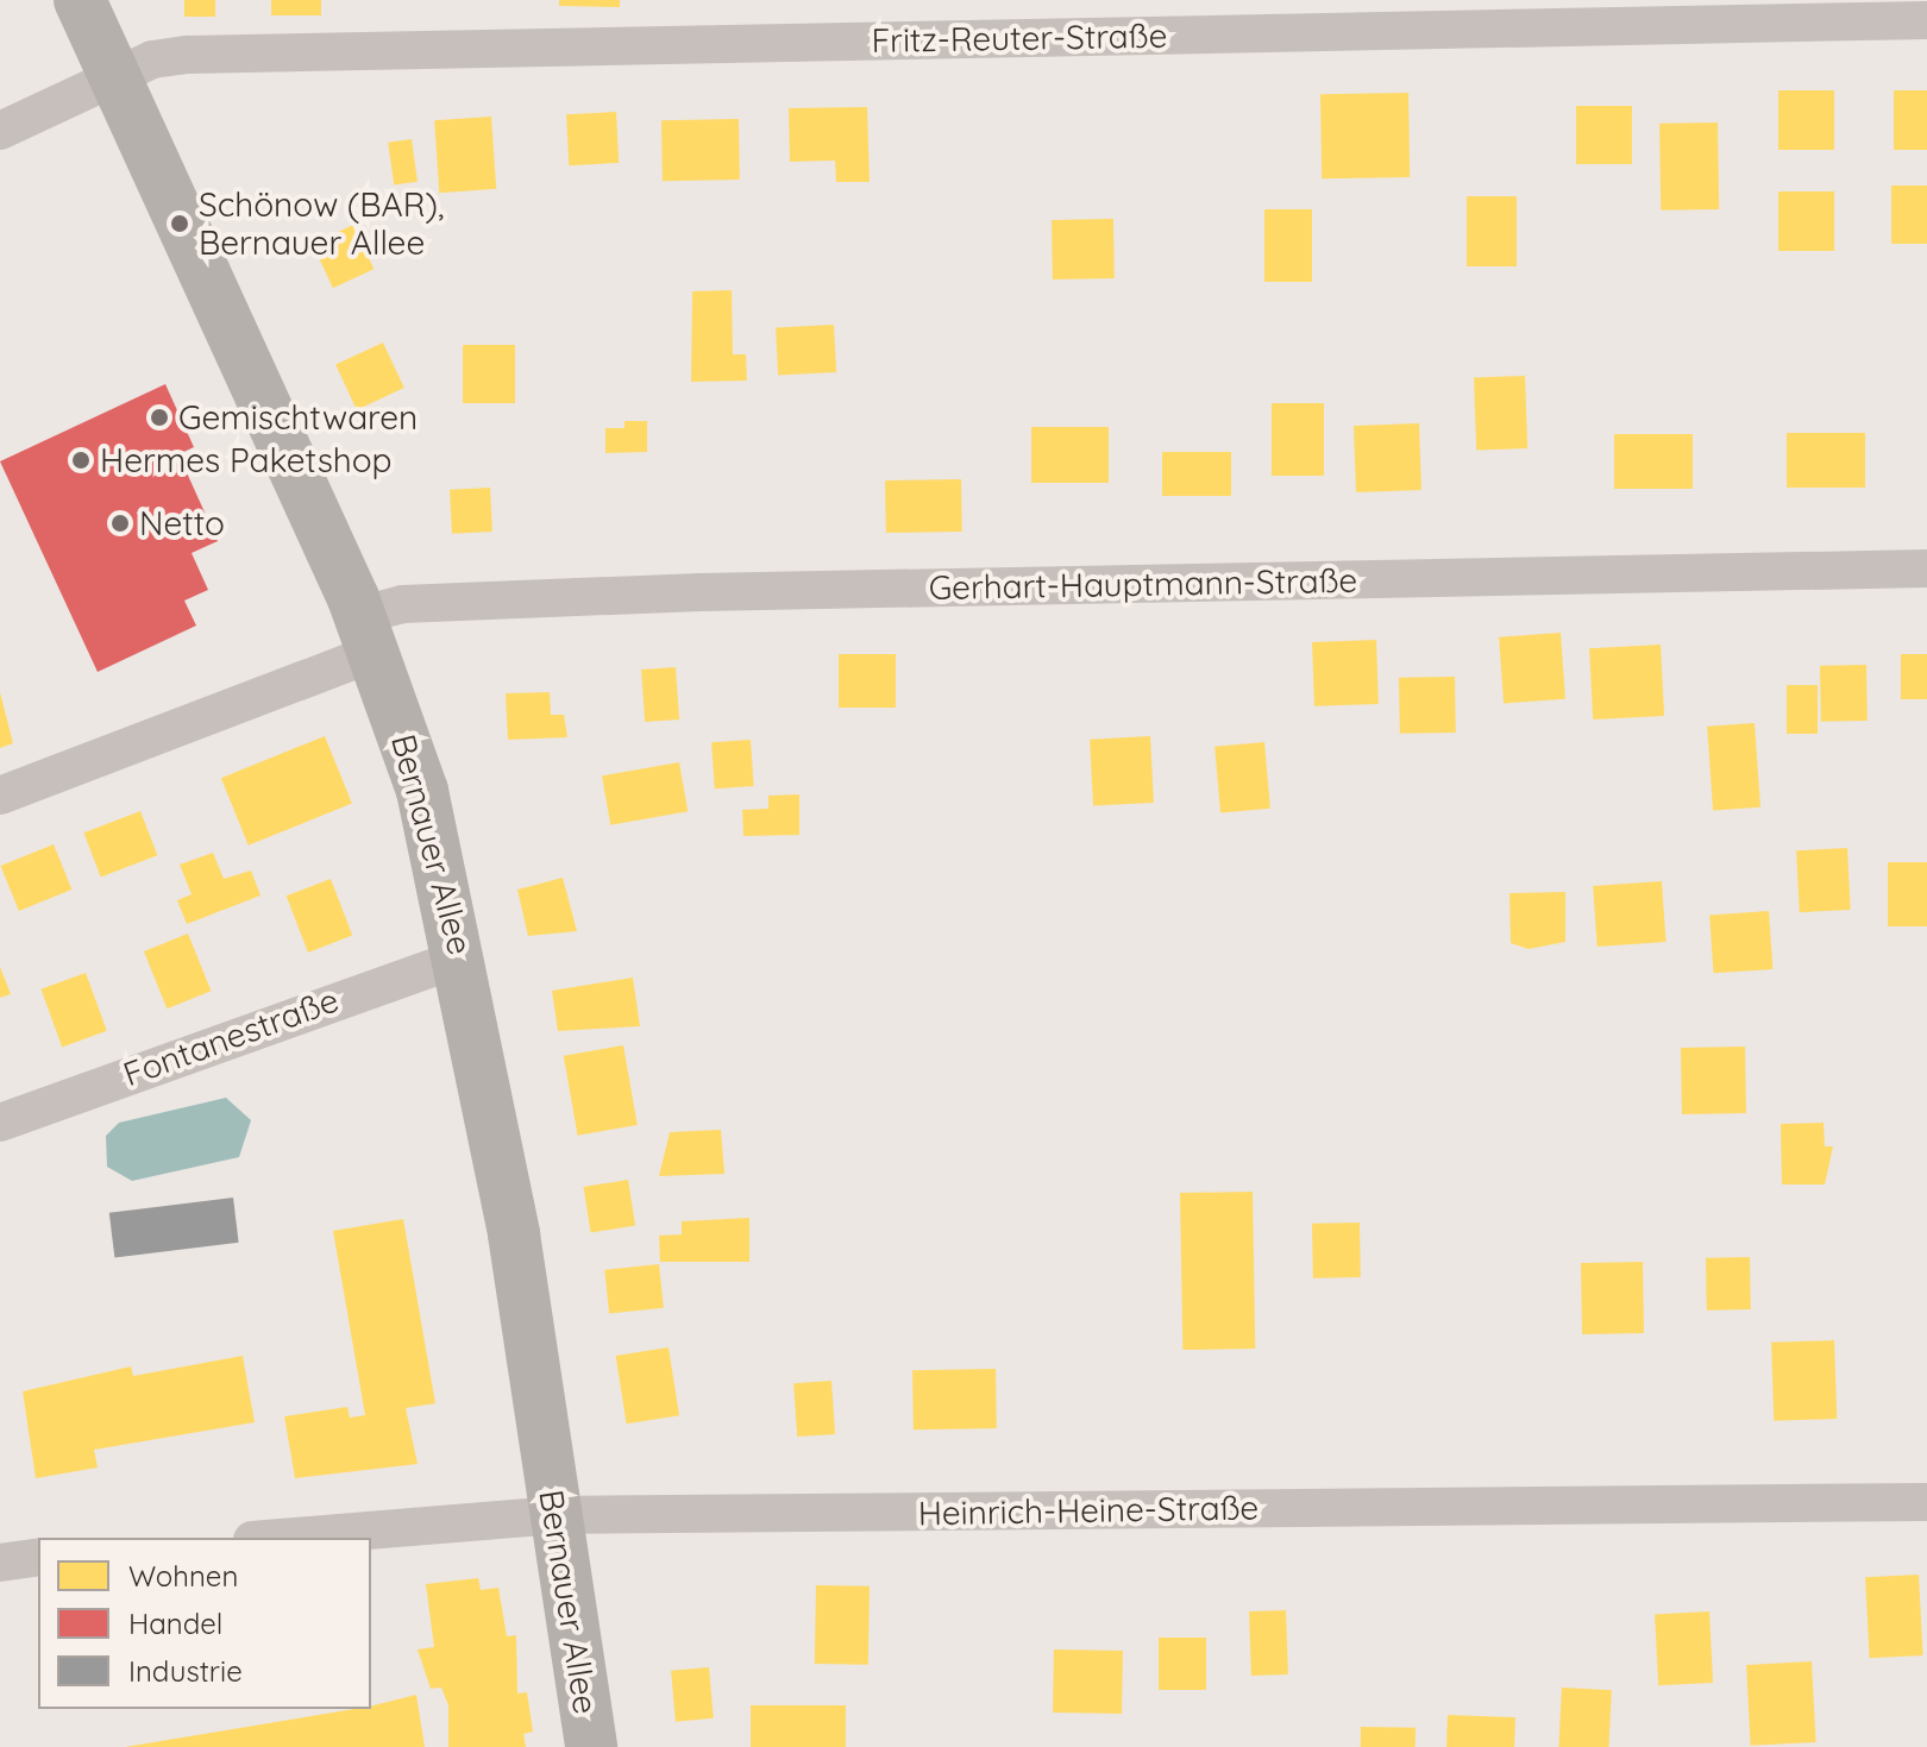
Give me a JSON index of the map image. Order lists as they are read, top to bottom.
{
  "streets": {
    "main road": ["Bernauer Allee"],
    "street": [
      "Fritz-Reuter-Straße",
      "Gerhart-Hauptmann-Straße",
      "Fontanestraße",
      "Heinrich-Heine-Straße"
    ]
  },
  "crossings": [
    ["Fritz-Reuter-Straße", "Bernauer Allee"],
    ["Gerhart-Hauptmann-Straße", "Bernauer Allee"],
    ["Bernauer Allee", "Fontanestraße"],
    ["Bernauer Allee", "Heinrich-Heine-Straße"]
  ],
  "places": [
    "Schönow (BAR), Bernauer Allee",
    "Gemischtwaren",
    "Hermes Paketshop",
    "Netto"
  ],
  "legend": ["Wohnen", "Handel", "Industrie"]
}
